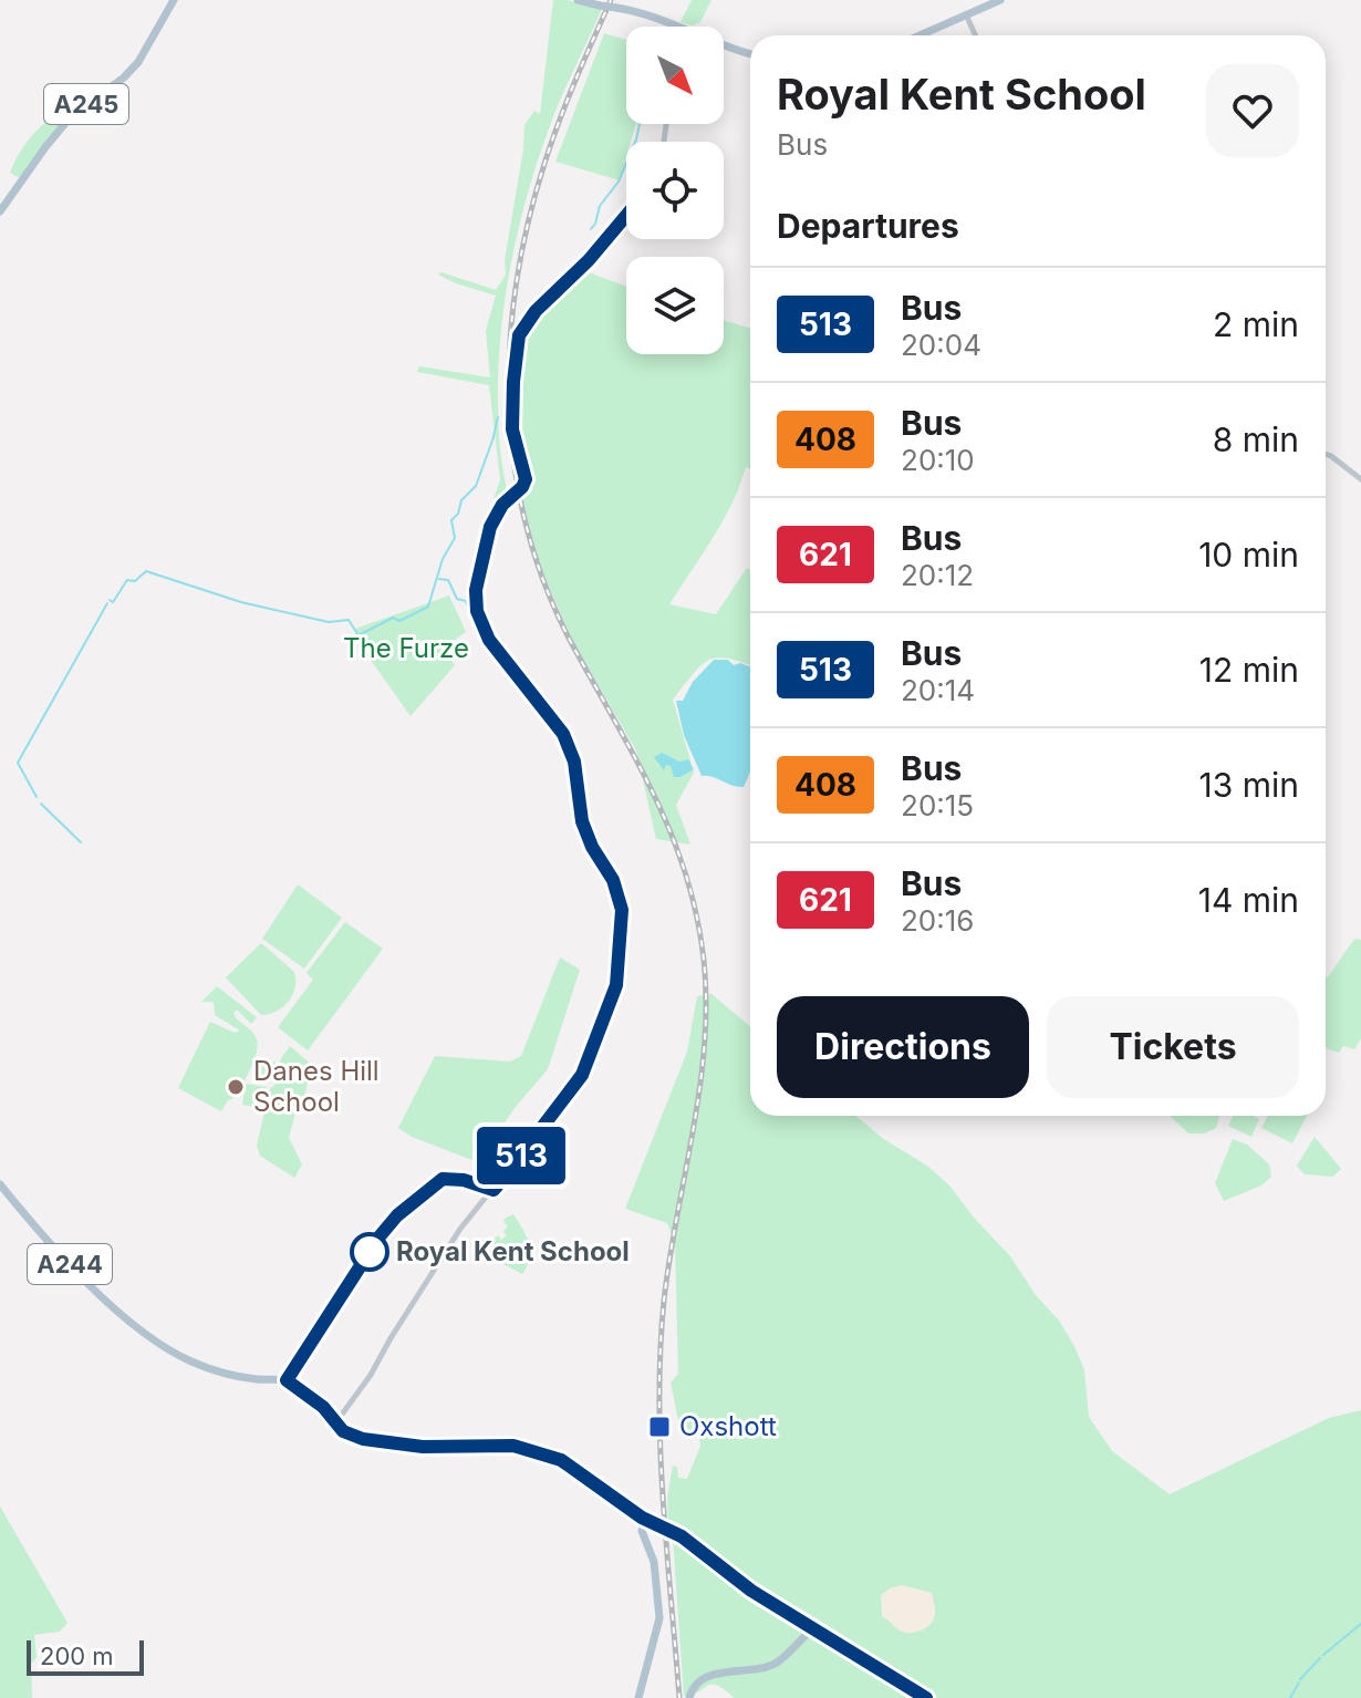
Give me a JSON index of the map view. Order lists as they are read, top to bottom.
{
  "streets": {
    "main road": ["A245", "A244"]
  },
  "parks": ["The Furze"],
  "places": {
    "other": ["Danes Hill School", "Royal Kent School"],
    "transit": ["Oxshott"]
  },
  "lines": ["bus line 513"],
  "scale_bar": "200 m",
  "north": "bottom right",
  "page": {
    "on_map": "513",
    "heading": [
      ["Royal Kent School", "Bus"],
      "Departures"
    ],
    "list": [
      {
        "mark": "513",
        "name": "Bus",
        "note": "20:04",
        "value": "2 min"
      },
      {
        "mark": "408",
        "name": "Bus",
        "note": "20:10",
        "value": "8 min"
      },
      {
        "mark": "621",
        "name": "Bus",
        "note": "20:12",
        "value": "10 min"
      },
      {
        "mark": "513",
        "name": "Bus",
        "note": "20:14",
        "value": "12 min"
      },
      {
        "mark": "408",
        "name": "Bus",
        "note": "20:15",
        "value": "13 min"
      },
      {
        "mark": "621",
        "name": "Bus",
        "note": "20:16",
        "value": "14 min"
      }
    ],
    "buttons": ["Directions", "Tickets"],
    "scale": "200 m"
  }
}
